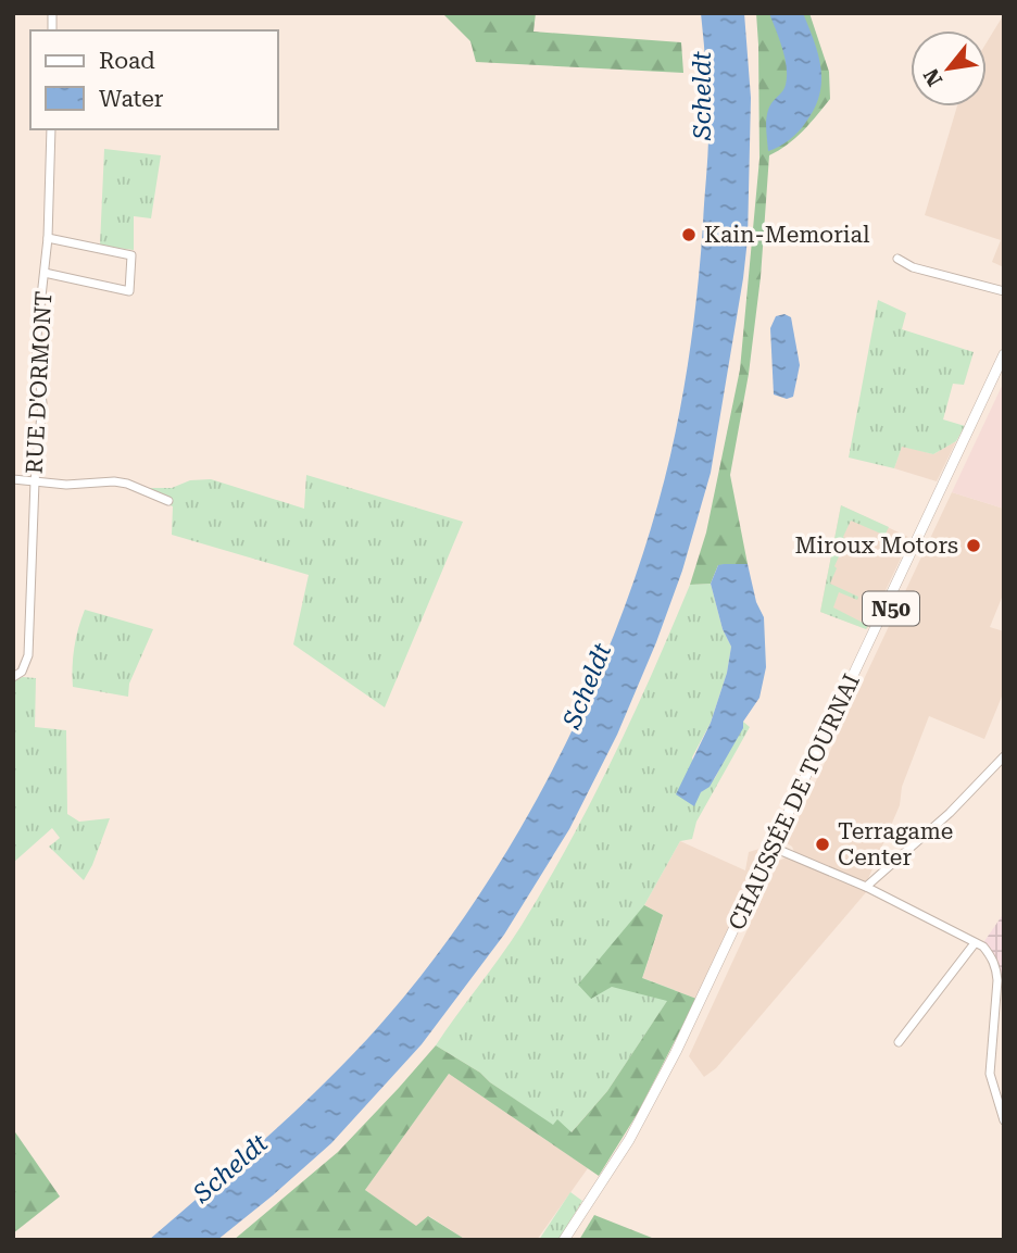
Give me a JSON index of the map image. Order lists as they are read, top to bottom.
{
  "streets": {
    "main road": ["N50", "CHAUSSÉE DE TOURNAI"],
    "street": ["RUE D'ORMONT"]
  },
  "water": ["Scheldt"],
  "places": ["Kain-Memorial", "Miroux Motors", "Terragame Center"],
  "legend": ["Road", "Water"],
  "north": "bottom left"
}
